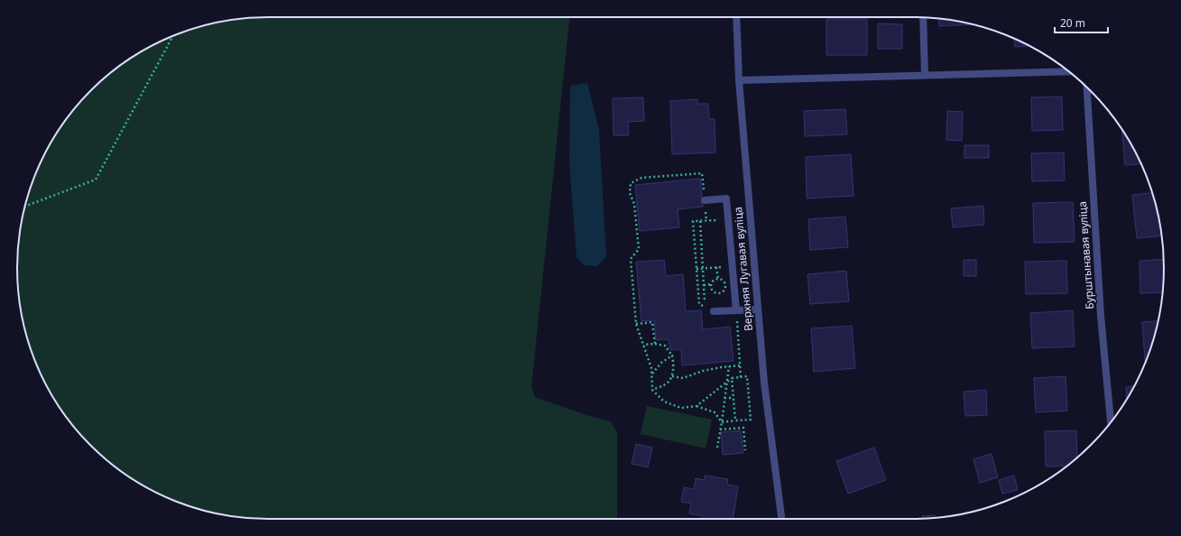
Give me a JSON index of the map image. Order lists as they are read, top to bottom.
{
  "streets": {
    "street": ["Бурштынавая вуліца", "Верхняя Лугавая вуліца"]
  },
  "scale_bar": "20 m"
}
